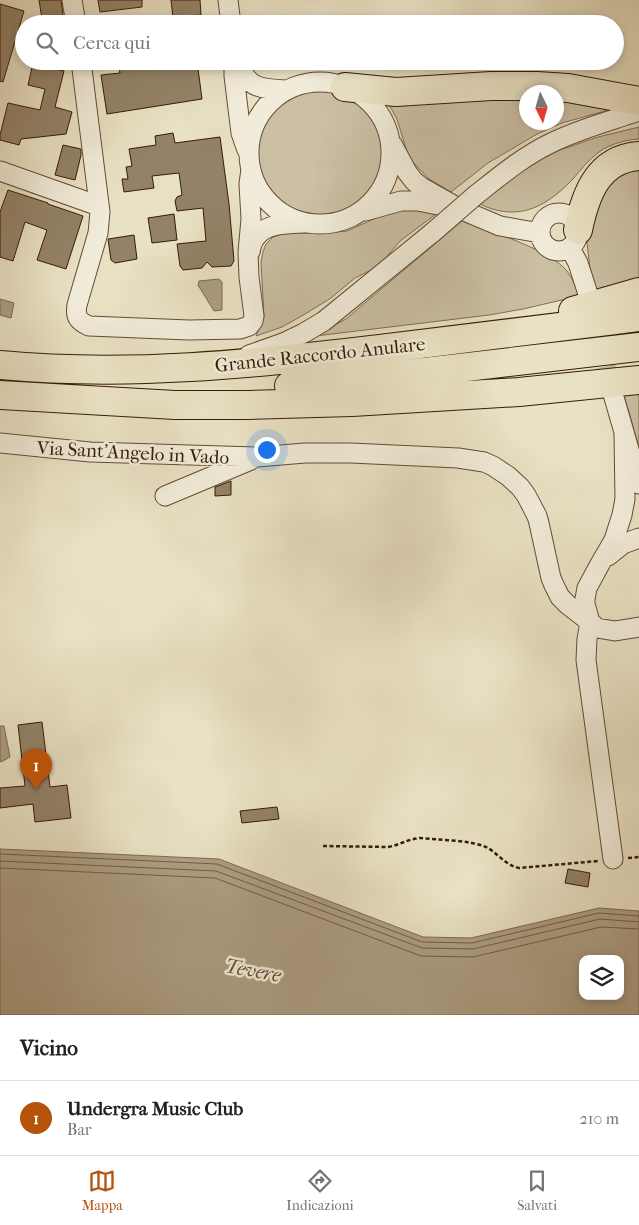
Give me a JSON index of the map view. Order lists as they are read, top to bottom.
{
  "streets": {
    "highway": ["Grande Raccordo Anulare"],
    "street": ["Via Sant'Angelo in Vado"]
  },
  "water": ["Tevere"],
  "north": "bottom",
  "page": {
    "search": "Cerca qui",
    "pins": "1",
    "heading": "Vicino",
    "list": [
      {
        "mark": "1",
        "name": "Undergra Music Club",
        "note": "Bar",
        "value": "210 m"
      }
    ],
    "nav": ["Mappa", "Indicazioni", "Salvati"]
  }
}
